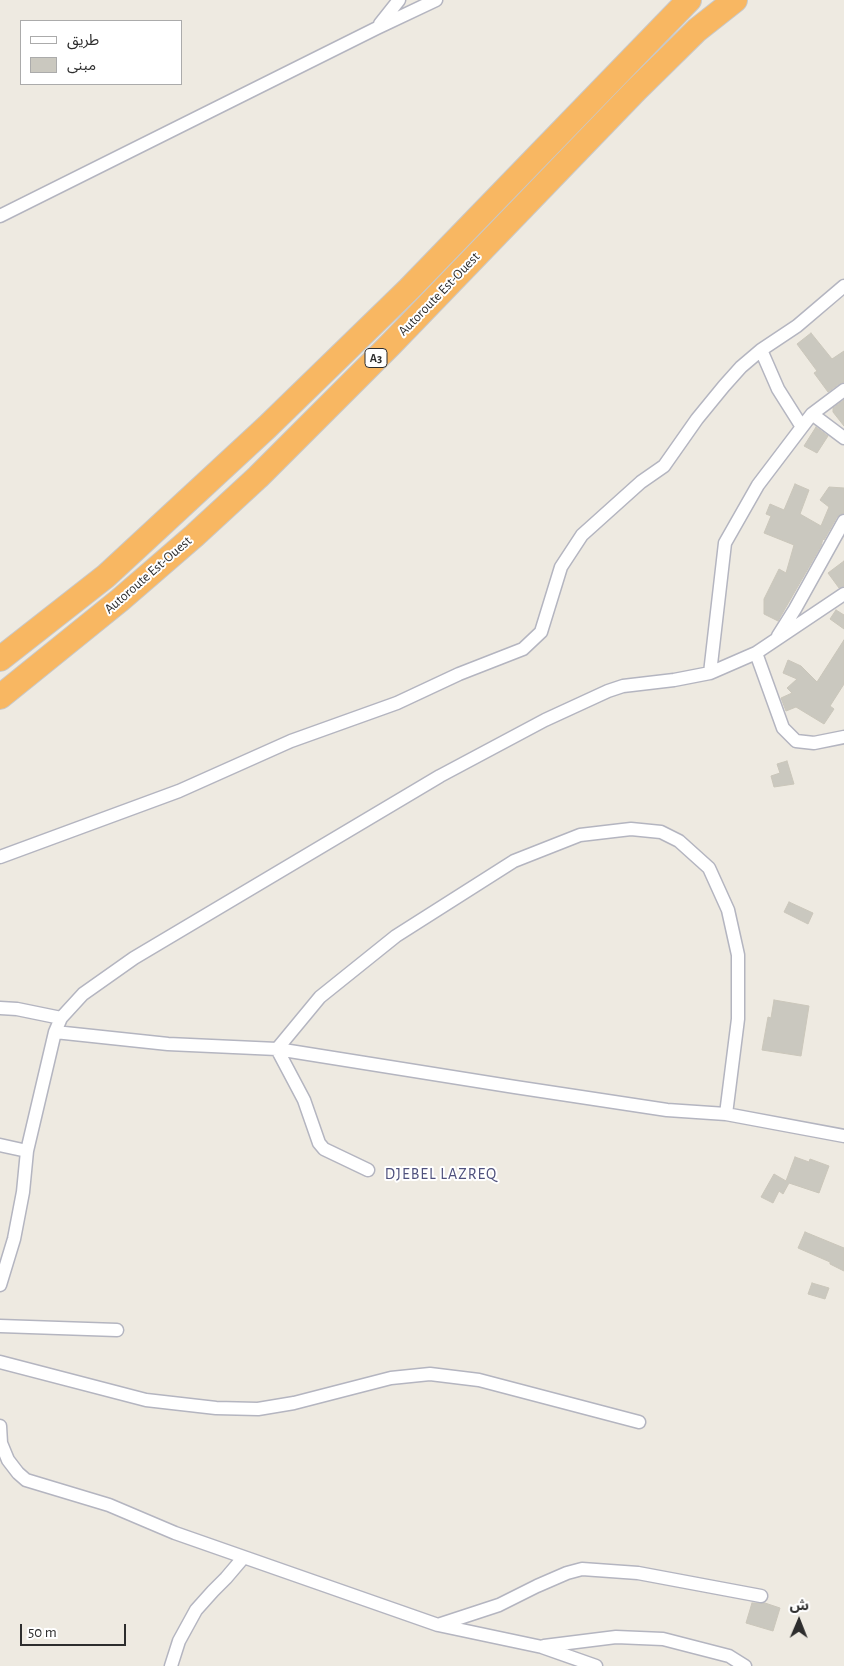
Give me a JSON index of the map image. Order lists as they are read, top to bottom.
{
  "streets": {
    "highway": ["Autoroute Est-Ouest", "A3"]
  },
  "districts": ["DJEBEL LAZREQ"],
  "legend": ["طريق", "مبنى"],
  "scale_bar": "50 m",
  "north": "top"
}
